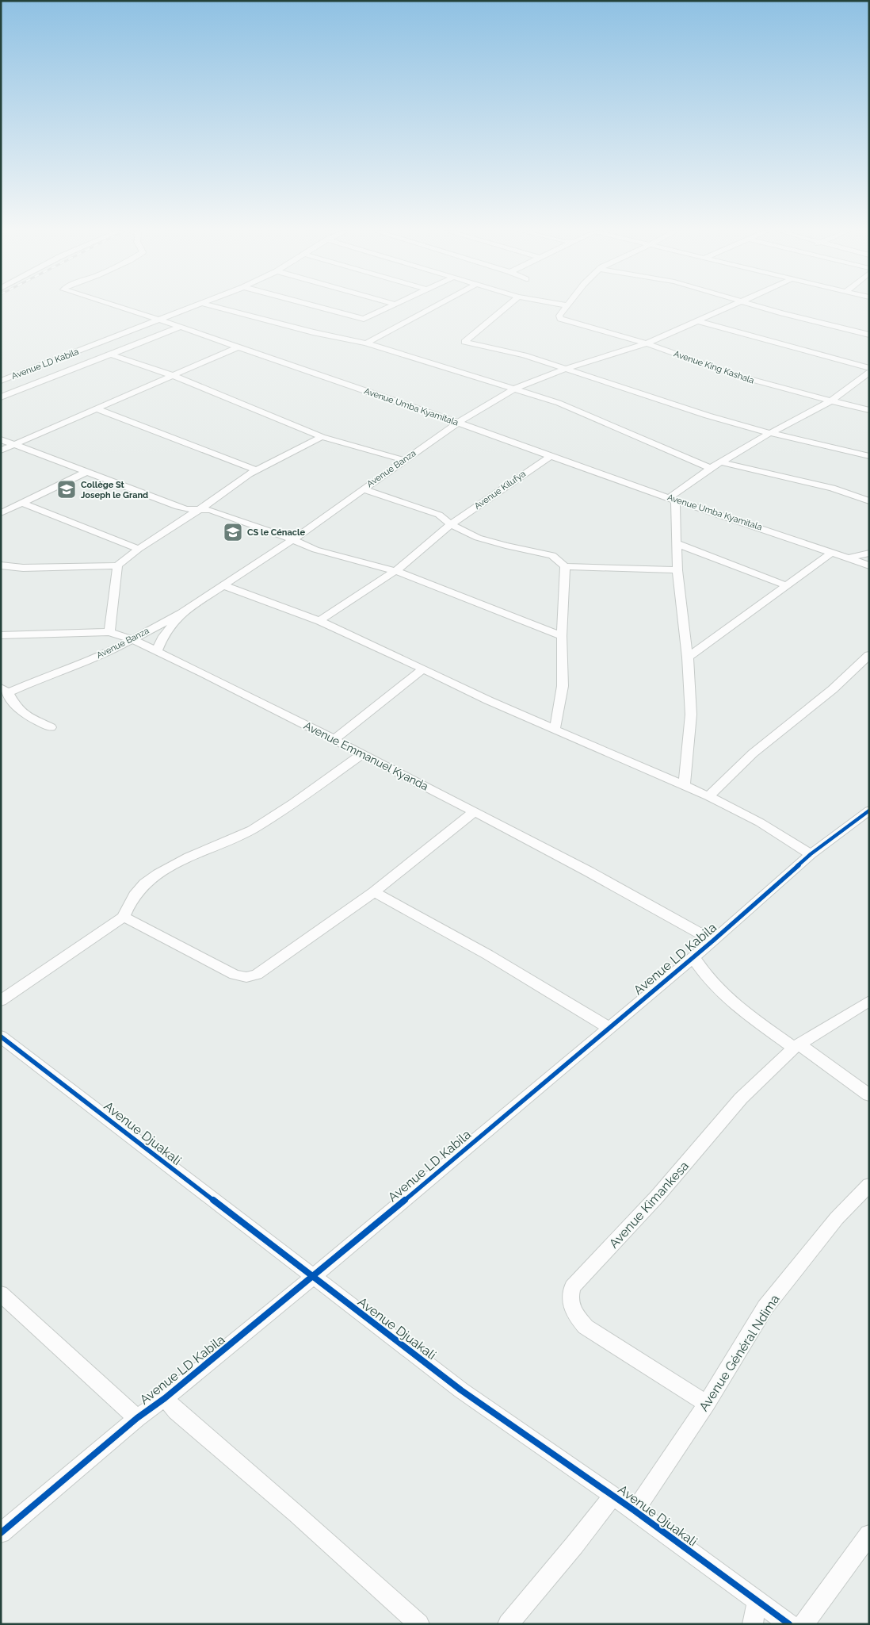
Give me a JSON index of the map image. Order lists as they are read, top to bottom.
{
  "streets": {
    "street": [
      "Avenue LD Kabila",
      "Avenue King Kashala",
      "Avenue Umba Kyamitala",
      "Avenue Banza",
      "Avenue Kilufya",
      "Avenue Emmanuel Kyanda",
      "Avenue Djuakali",
      "Avenue Kimankesa",
      "Avenue Général Ndima"
    ]
  },
  "crossings": [
    ["Avenue LD Kabila", "Avenue Umba Kyamitala"],
    ["Avenue LD Kabila", "Avenue Emmanuel Kyanda"],
    ["Avenue LD Kabila", "Avenue Djuakali"],
    ["Avenue King Kashala", "Avenue Banza"],
    ["Avenue Umba Kyamitala", "Avenue Banza"],
    ["Avenue Umba Kyamitala", "Avenue Kilufya"],
    ["Avenue Banza", "Avenue Emmanuel Kyanda"],
    ["Avenue Djuakali", "Avenue Général Ndima"],
    ["Avenue Kimankesa", "Avenue Général Ndima"]
  ],
  "places": {
    "school or university": ["Collège St Joseph le Grand", "CS le Cénacle"]
  }
}
